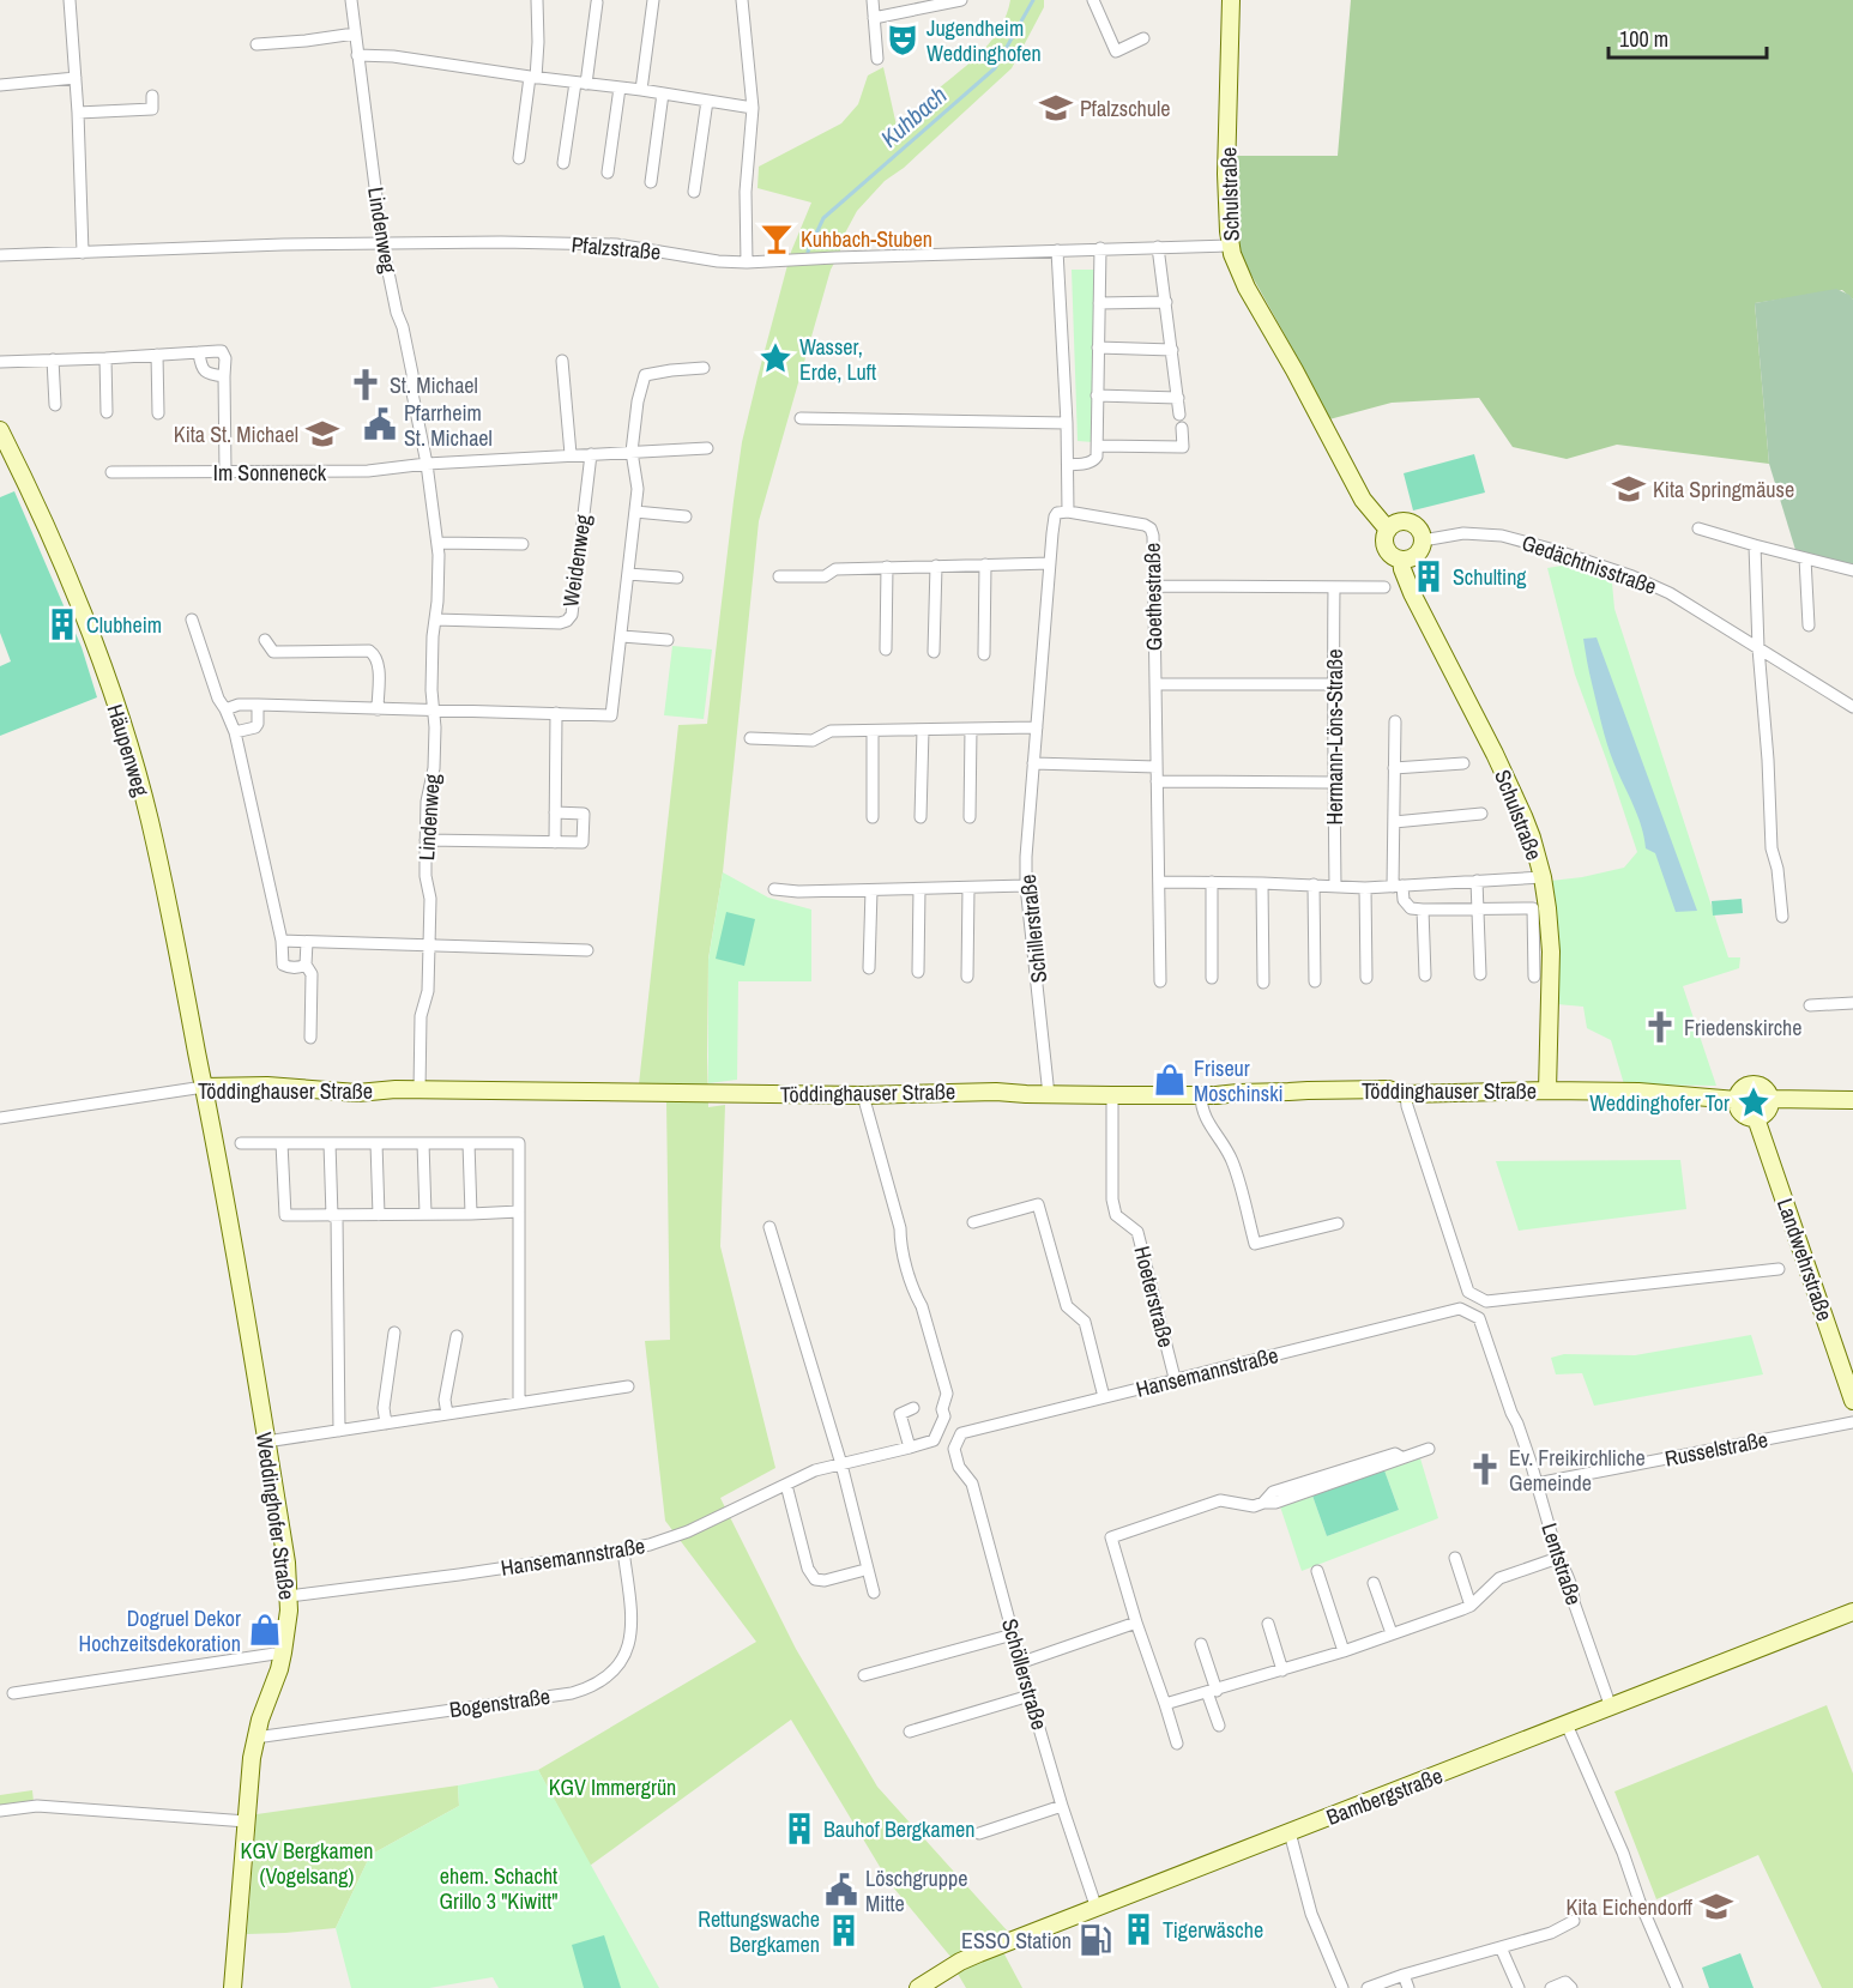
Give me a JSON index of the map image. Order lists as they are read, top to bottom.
{
  "streets": {
    "street": [
      "Schulstraße",
      "Lindenweg",
      "Pfalzstraße",
      "Im Sonneneck",
      "Weidenweg",
      "Gedächtnisstraße",
      "Goethestraße",
      "Hermann-Löns-Straße",
      "Häupenweg",
      "Schillerstraße",
      "Töddinghauser Straße",
      "Landwehrstraße",
      "Hoeterstraße",
      "Hansemannstraße",
      "Russelstraße",
      "Weddinghofer Straße",
      "Lentstraße",
      "Schöllerstraße",
      "Bogenstraße",
      "Bambergstraße"
    ]
  },
  "crossings": [
    ["Schulstraße", "Pfalzstraße"],
    ["Schulstraße", "Gedächtnisstraße"],
    ["Schulstraße", "Töddinghauser Straße"],
    ["Lindenweg", "Pfalzstraße"],
    ["Lindenweg", "Im Sonneneck"],
    ["Lindenweg", "Weidenweg"],
    ["Lindenweg", "Töddinghauser Straße"],
    ["Im Sonneneck", "Weidenweg"],
    ["Goethestraße", "Schillerstraße"],
    ["Häupenweg", "Töddinghauser Straße"],
    ["Häupenweg", "Weddinghofer Straße"],
    ["Schillerstraße", "Töddinghauser Straße"],
    ["Töddinghauser Straße", "Landwehrstraße"],
    ["Töddinghauser Straße", "Hoeterstraße"],
    ["Töddinghauser Straße", "Hansemannstraße"],
    ["Töddinghauser Straße", "Weddinghofer Straße"],
    ["Hoeterstraße", "Hansemannstraße"],
    ["Hansemannstraße", "Weddinghofer Straße"],
    ["Hansemannstraße", "Lentstraße"],
    ["Hansemannstraße", "Schöllerstraße"],
    ["Hansemannstraße", "Bogenstraße"],
    ["Russelstraße", "Lentstraße"],
    ["Weddinghofer Straße", "Bogenstraße"],
    ["Lentstraße", "Bambergstraße"],
    ["Schöllerstraße", "Bambergstraße"]
  ],
  "water": ["Kuhbach"],
  "parks": ["KGV Immergrün", "KGV Bergkamen (Vogelsang)", "ehem. Schacht Grillo 3 \"Kiwitt\""],
  "places": {
    "theatre": ["Jugendheim Weddinghofen"],
    "school or university": [
      "Pfalzschule",
      "Kita St. Michael",
      "Kita Springmäuse",
      "Kita Eichendorff"
    ],
    "bar": ["Kuhbach-Stuben"],
    "place": ["Wasser, Erde, Luft", "Weddinghofer Tor"],
    "church": ["St. Michael", "Friedenskirche", "Ev. Freikirchliche Gemeinde"],
    "public building": ["Pfarrheim St. Michael", "Löschgruppe Mitte"],
    "building": [
      "Schulting",
      "Clubheim",
      "Bauhof Bergkamen",
      "Tigerwäsche",
      "Rettungswache Bergkamen"
    ],
    "shop": ["Friseur Moschinski", "Dogruel Dekor Hochzeitsdekoration"],
    "fuel station": ["ESSO Station"]
  },
  "scale_bar": "100 m"
}
